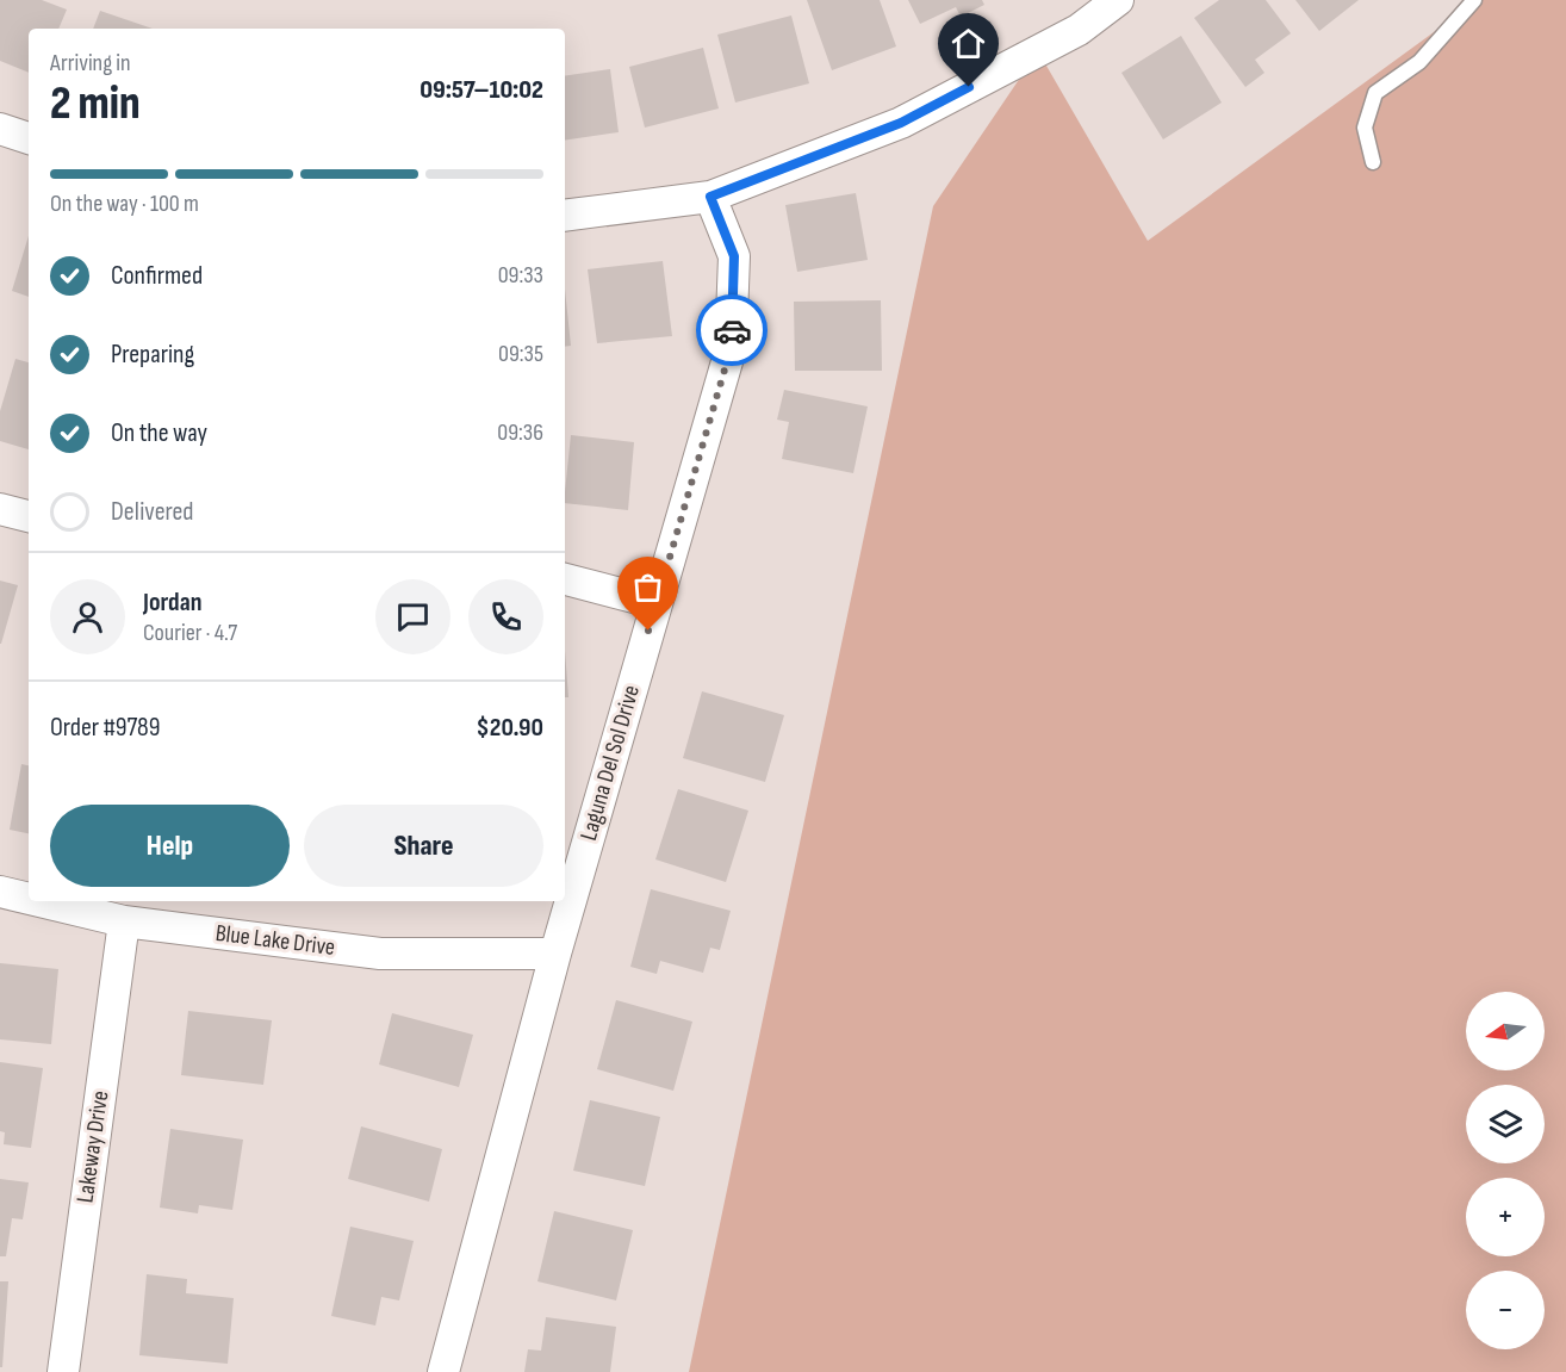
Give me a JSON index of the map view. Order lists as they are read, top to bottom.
{
  "streets": {
    "street": ["Laguna Del Sol Drive", "Blue Lake Drive", "Lakeway Drive"]
  },
  "crossings": [
    ["Laguna Del Sol Drive", "Blue Lake Drive"],
    ["Blue Lake Drive", "Lakeway Drive"]
  ],
  "north": "left",
  "page": {
    "heading": ["2 min", "Arriving in", "09:57–10:02"],
    "panel": [
      "Jordan",
      "Courier · 4.7",
      "Order #9789",
      "$20.90"
    ],
    "bar": "On the way · 100 m",
    "list": [
      ["Confirmed", "09:33"],
      ["Preparing", "09:35"],
      ["On the way", "09:36"],
      "Delivered"
    ],
    "buttons": ["Help", "Share"],
    "map_buttons": ["+", "−"]
  }
}
